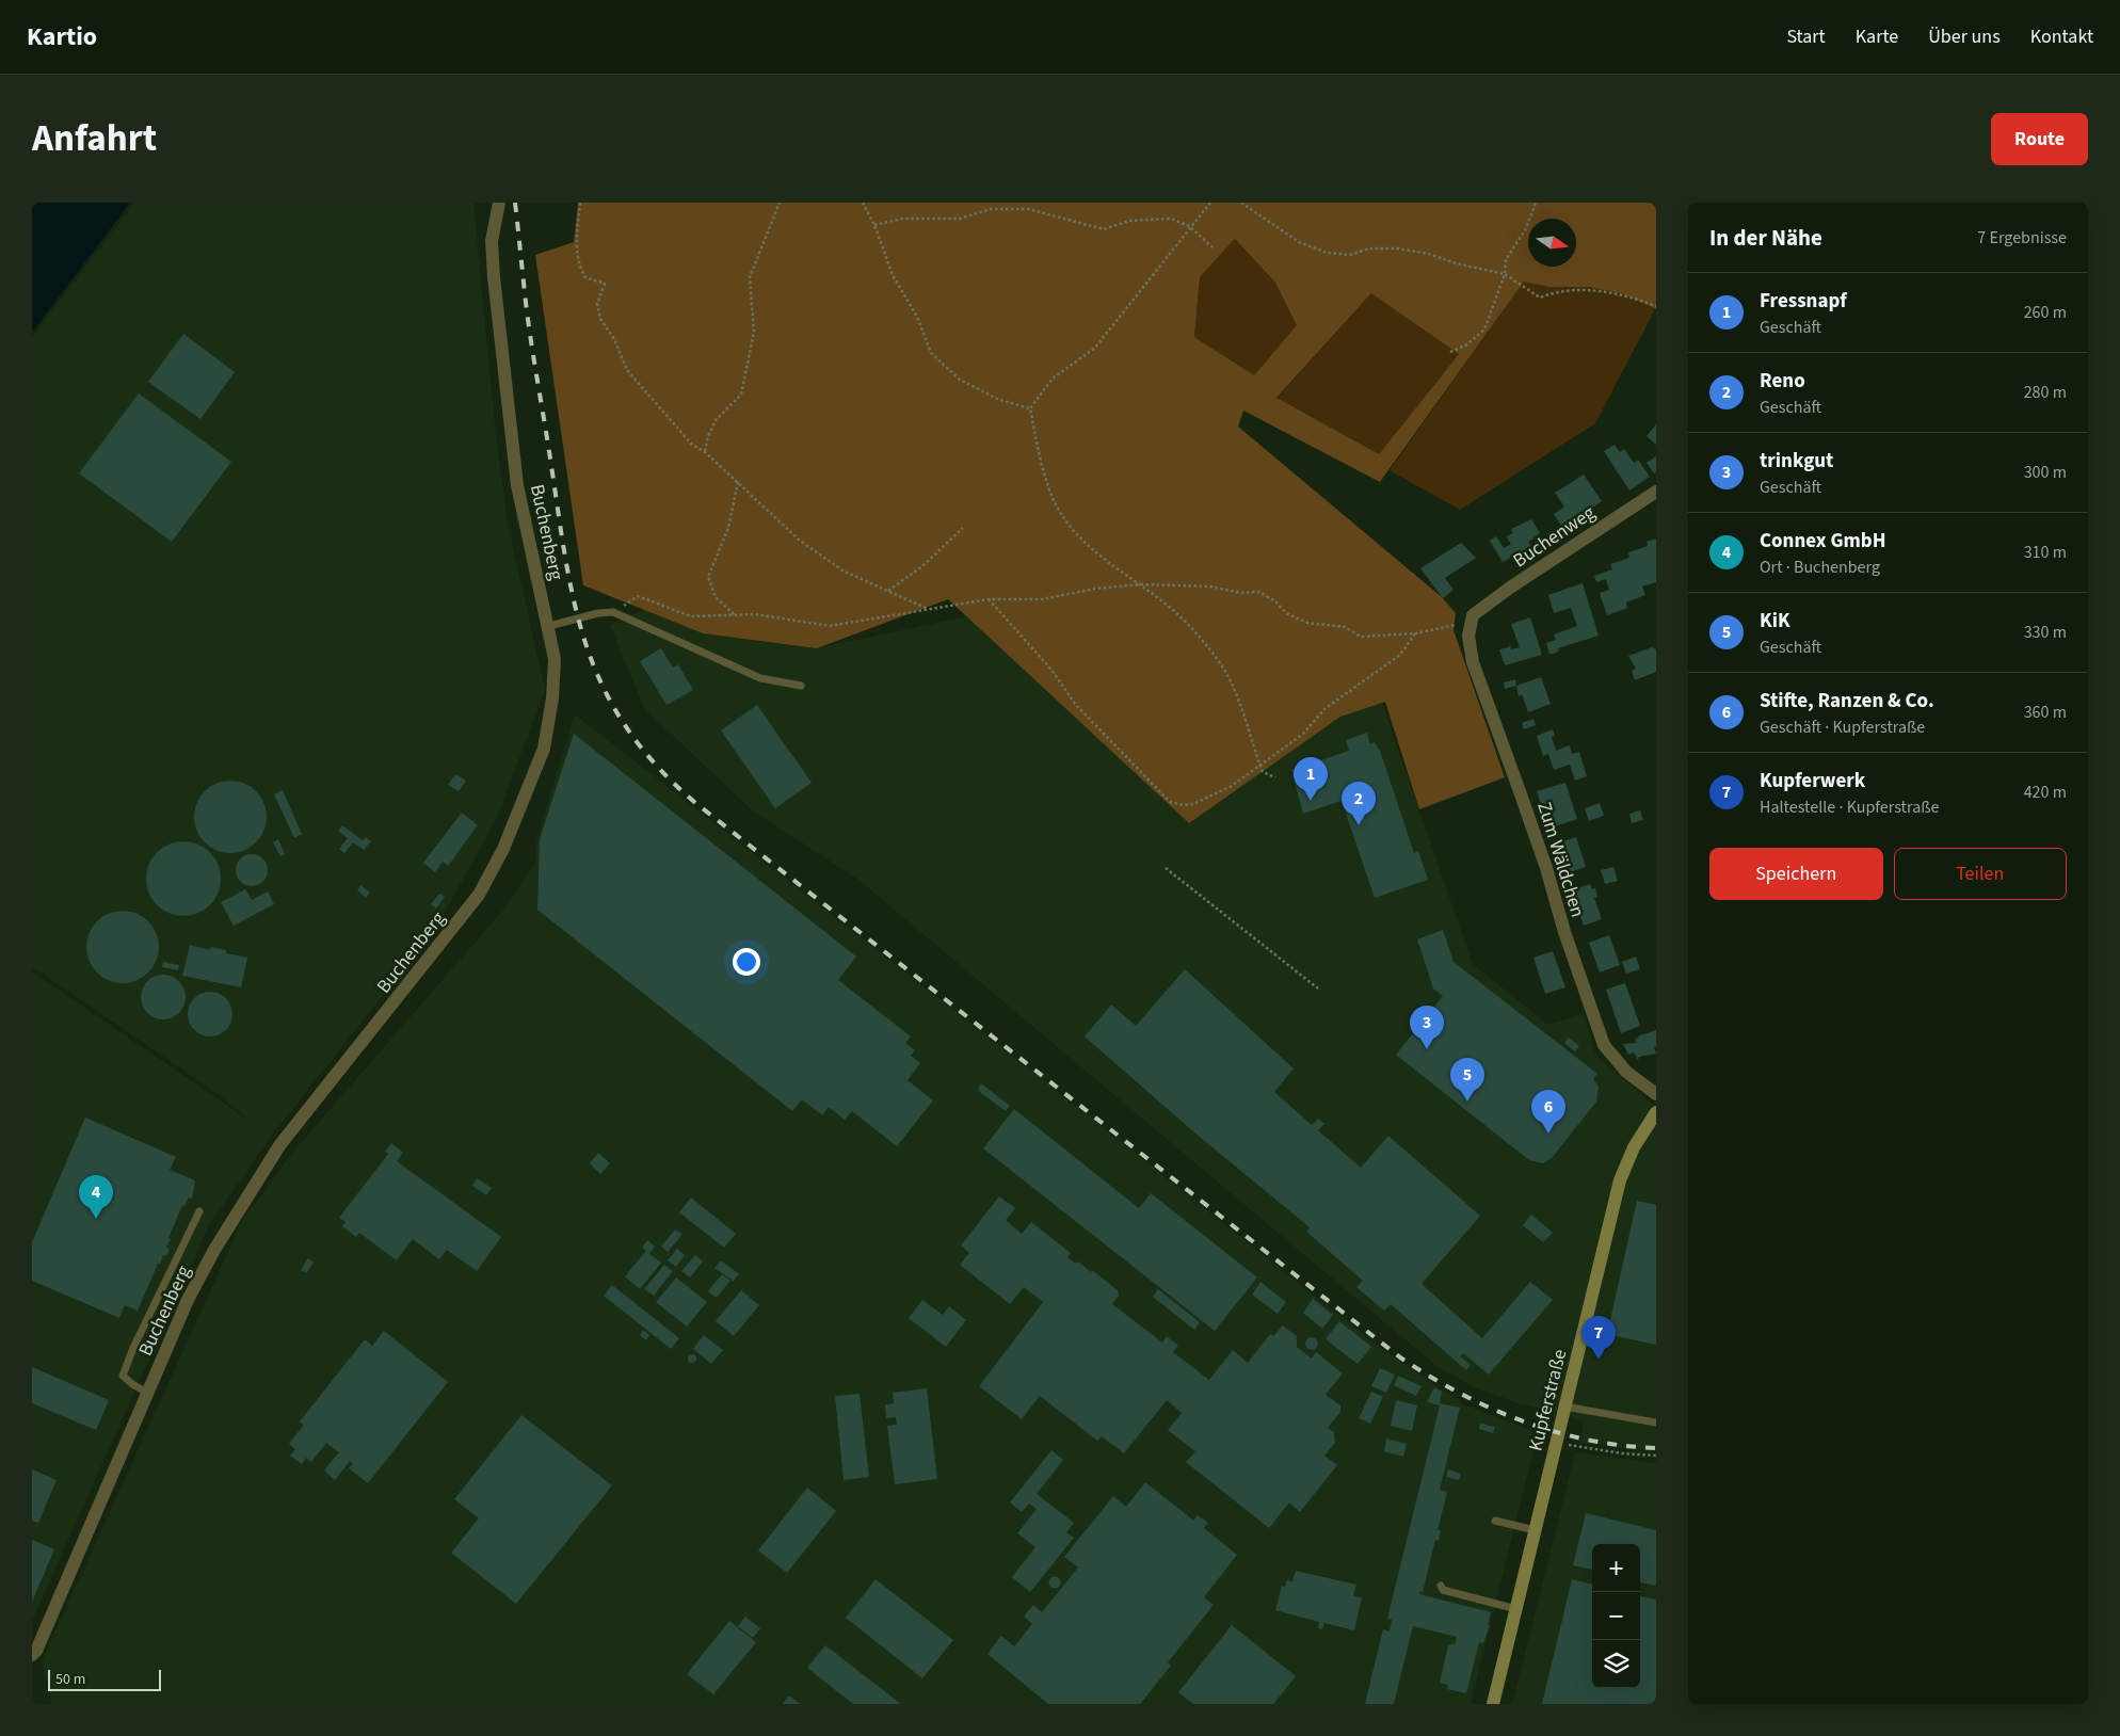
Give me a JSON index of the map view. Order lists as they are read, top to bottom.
{
  "streets": {
    "street": [
      "Buchenberg",
      "Buchenweg",
      "Zum Wäldchen",
      "Kupferstraße"
    ]
  },
  "crossings": [
    ["Buchenweg", "Zum Wäldchen"]
  ],
  "scale_bar": "50 m",
  "north": "right",
  "page": {
    "header": "Kartio",
    "nav": [
      "Start",
      "Karte",
      "Über uns",
      "Kontakt"
    ],
    "title": "Anfahrt",
    "buttons": [
      "Route",
      ["Speichern", "Teilen"]
    ],
    "heading": ["In der Nähe", "7 Ergebnisse"],
    "list": [
      {
        "mark": "1",
        "name": "Fressnapf",
        "note": "Geschäft",
        "value": "260 m"
      },
      {
        "mark": "2",
        "name": "Reno",
        "note": "Geschäft",
        "value": "280 m"
      },
      {
        "mark": "3",
        "name": "trinkgut",
        "note": "Geschäft",
        "value": "300 m"
      },
      {
        "mark": "4",
        "name": "Connex GmbH",
        "note": "Ort · Buchenberg",
        "value": "310 m"
      },
      {
        "mark": "5",
        "name": "KiK",
        "note": "Geschäft",
        "value": "330 m"
      },
      {
        "mark": "6",
        "name": "Stifte, Ranzen & Co.",
        "note": "Geschäft · Kupferstraße",
        "value": "360 m"
      },
      {
        "mark": "7",
        "name": "Kupferwerk",
        "note": "Haltestelle · Kupferstraße",
        "value": "420 m"
      }
    ],
    "pins": [
      "1",
      "2",
      "3",
      "5",
      "6",
      "4",
      "7"
    ],
    "map_buttons": ["+", "−"],
    "scale": "50 m"
  }
}
